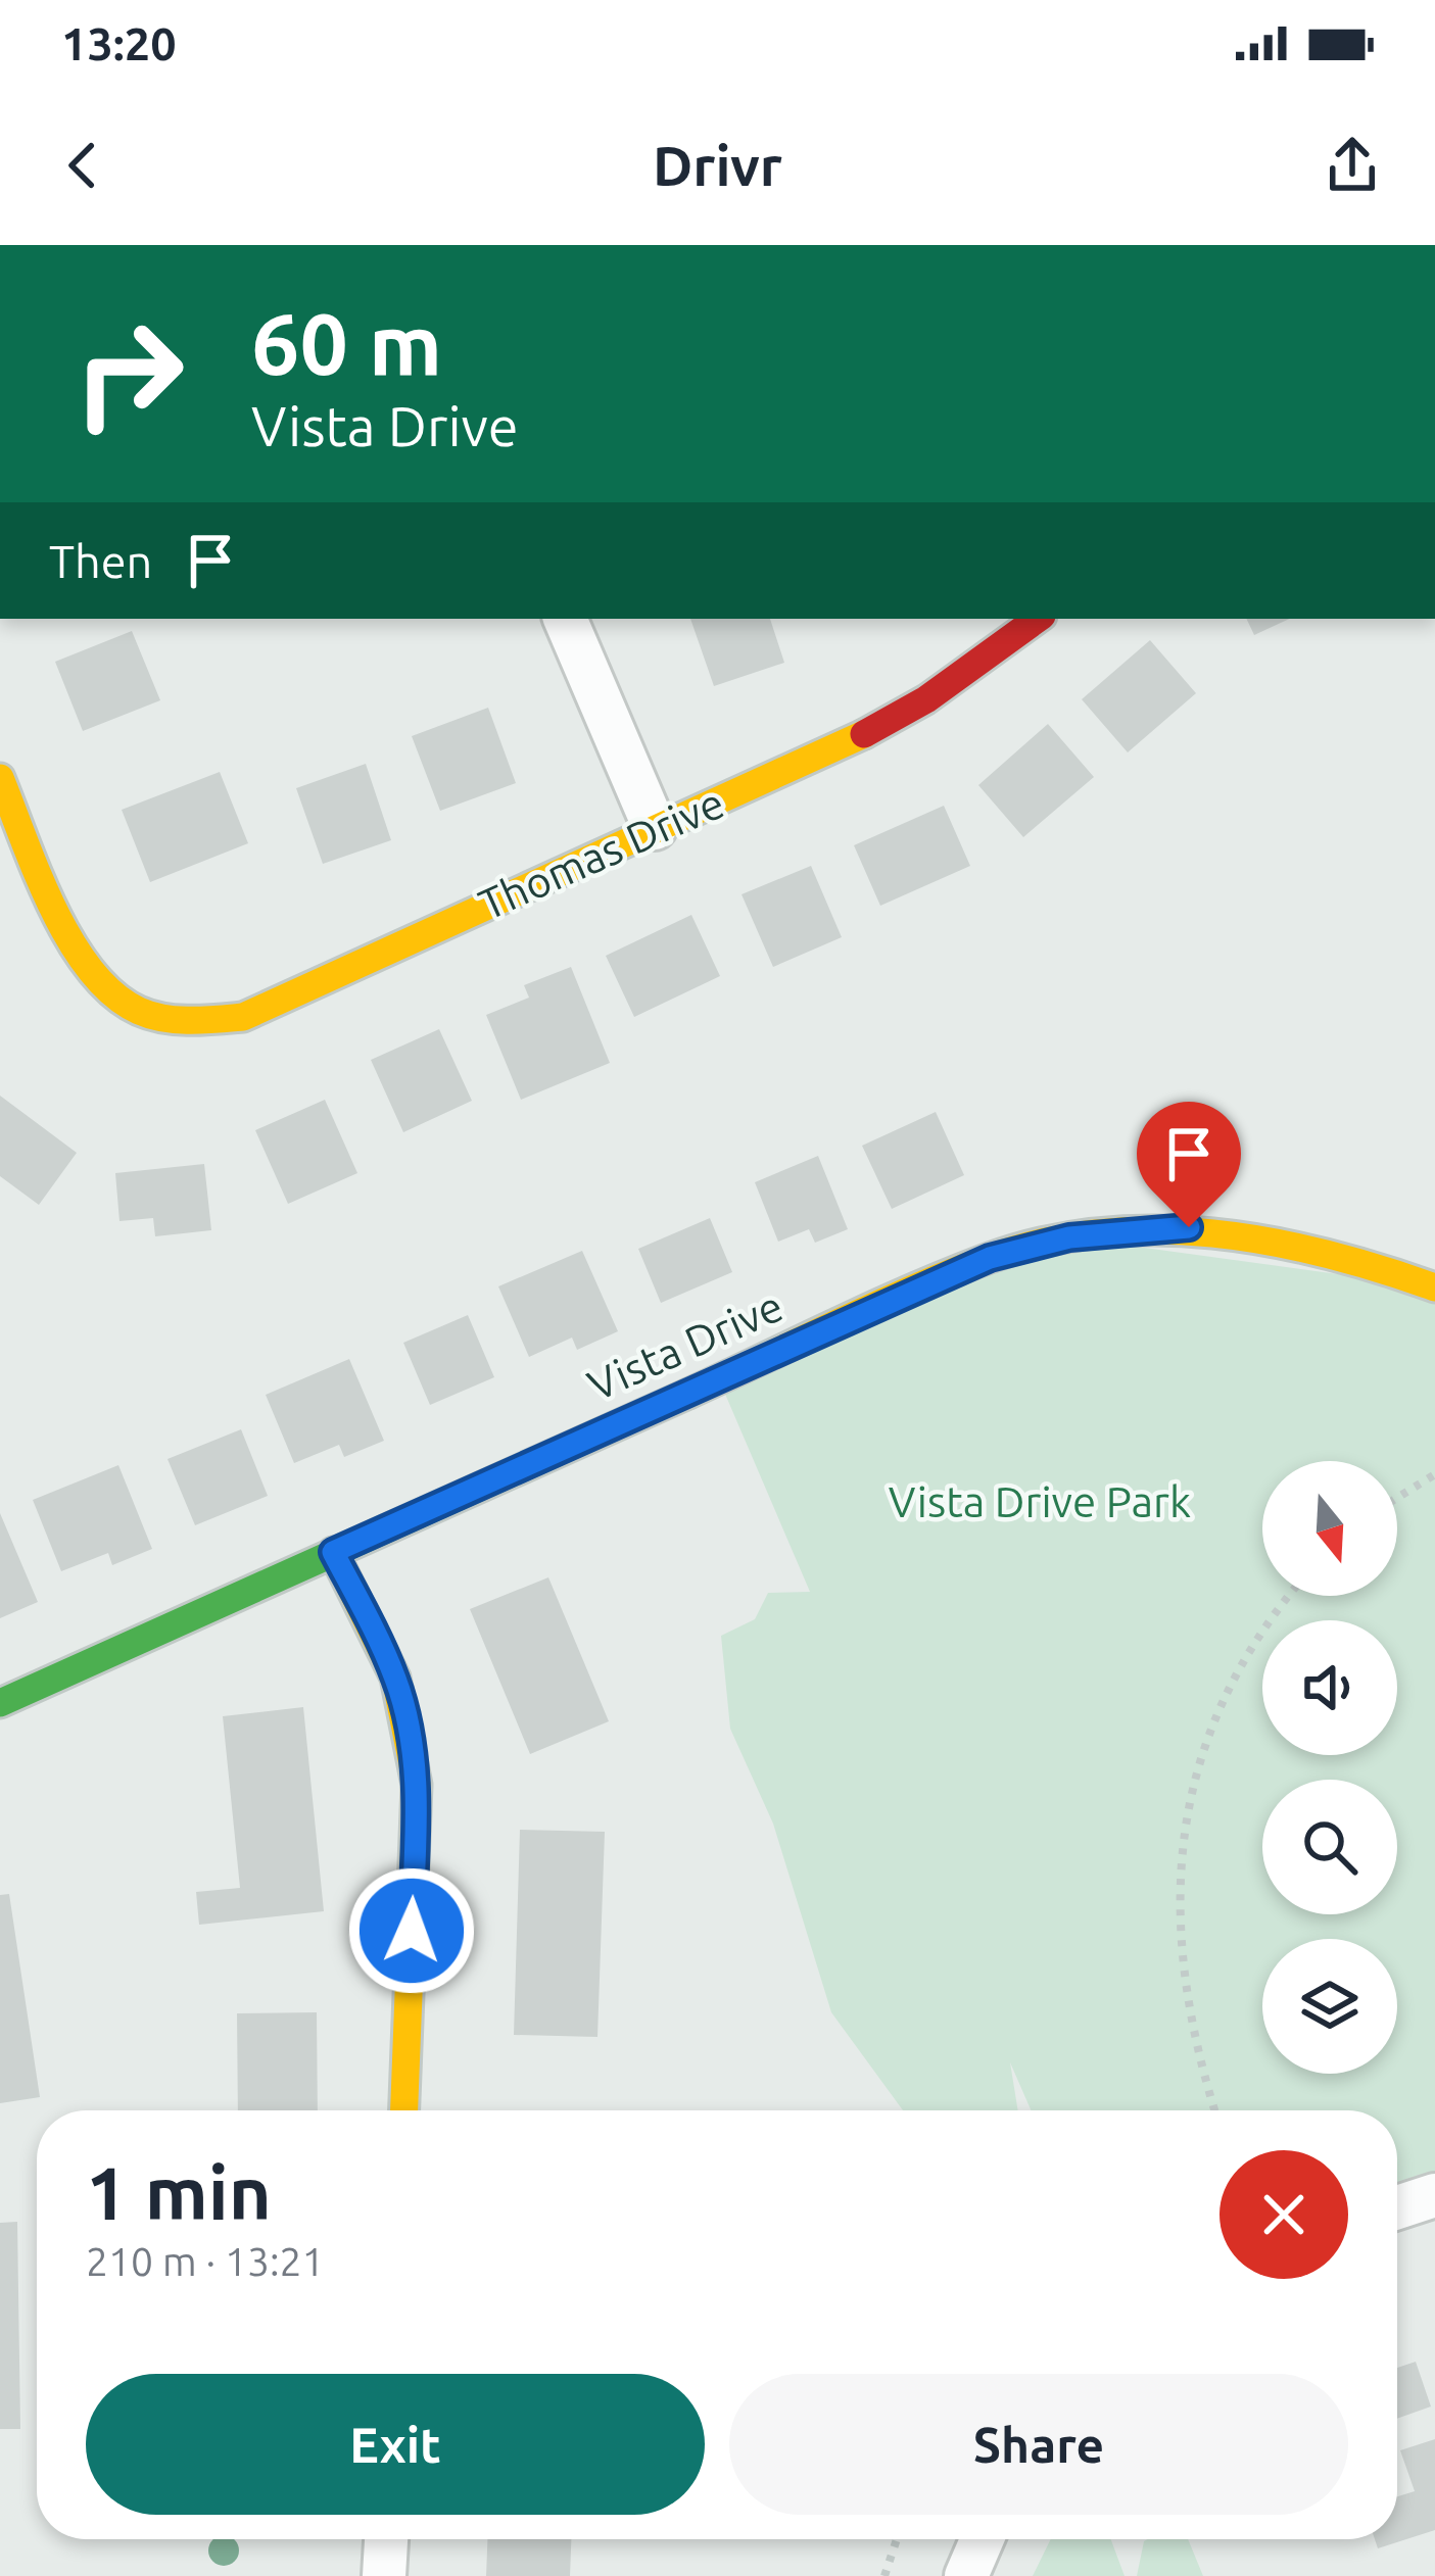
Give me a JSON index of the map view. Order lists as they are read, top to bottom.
{
  "streets": {
    "street": ["Thomas Drive", "Vista Drive"]
  },
  "parks": ["Vista Drive Park"],
  "north": "bottom",
  "page": {
    "status": "13:20",
    "header": "Drivr",
    "turn": ["60 m", "Vista Drive"],
    "then": "Then",
    "heading": ["1 min", "210 m · 13:21"],
    "buttons": ["Exit", "Share"]
  }
}
